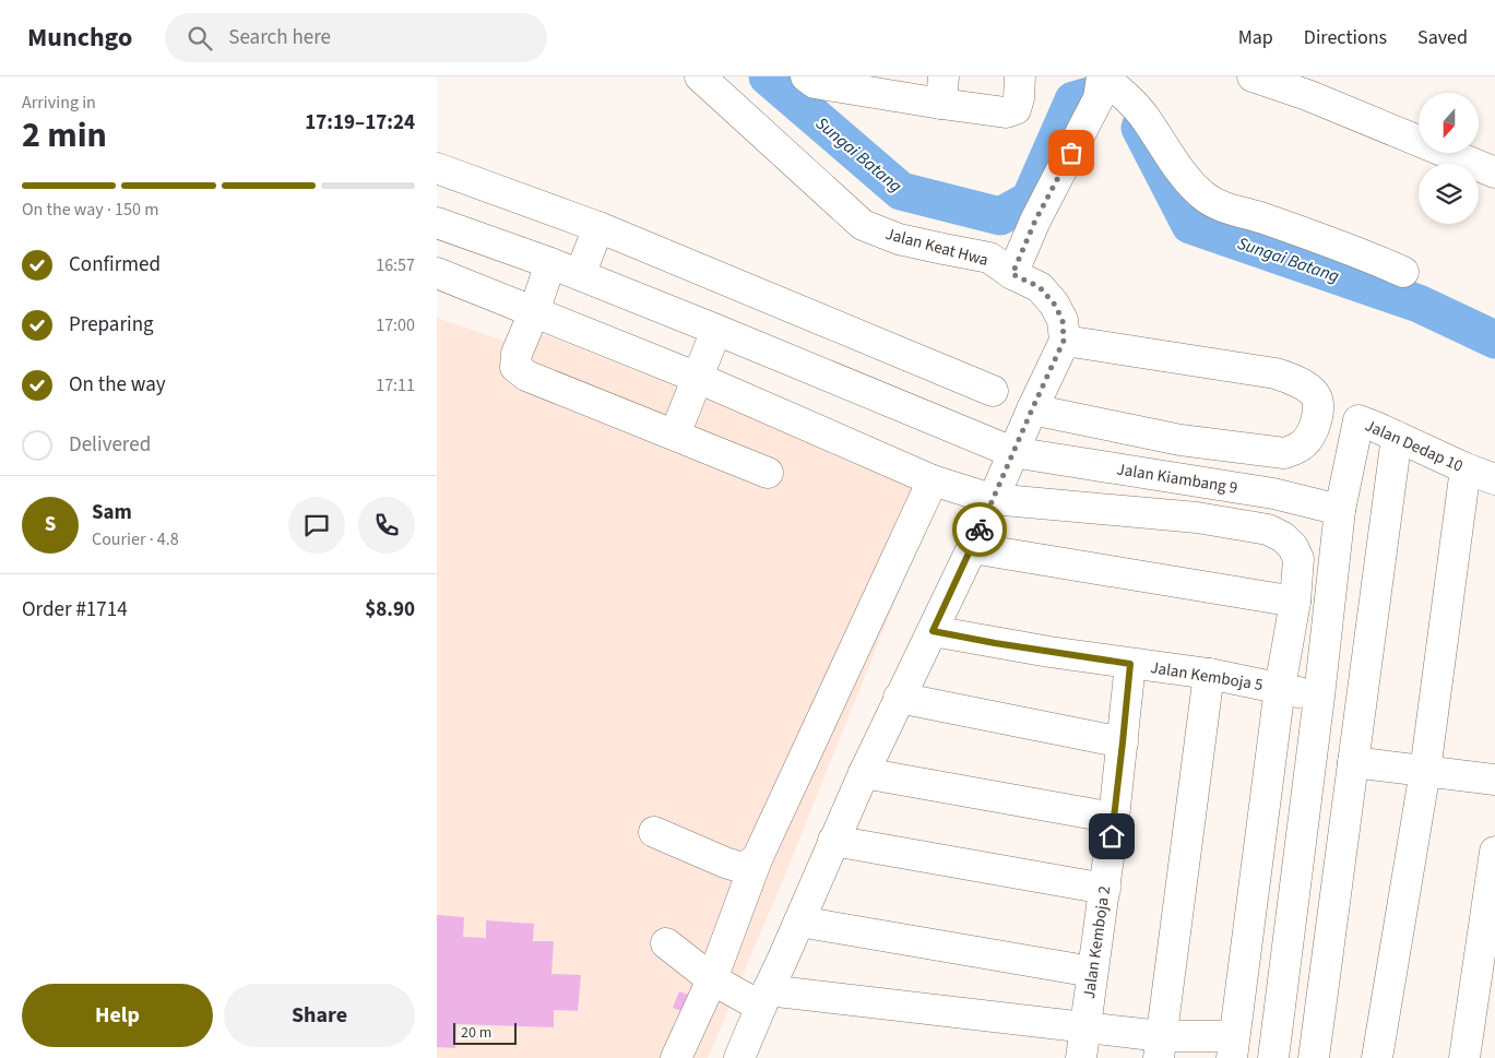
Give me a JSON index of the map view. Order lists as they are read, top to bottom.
{
  "streets": {
    "street": [
      "Jalan Keat Hwa",
      "Jalan Dedap 10",
      "Jalan Kiambang 9",
      "Jalan Kemboja 5",
      "Jalan Kemboja 2"
    ]
  },
  "crossings": [
    ["Jalan Dedap 10", "Jalan Kiambang 9"],
    ["Jalan Kemboja 5", "Jalan Kemboja 2"]
  ],
  "water": ["Sungai Batang"],
  "scale_bar": "20 m",
  "north": "bottom",
  "page": {
    "header": "Munchgo",
    "search": "Search here",
    "nav": ["Map", "Directions", "Saved"],
    "heading": ["2 min", "Arriving in", "17:19–17:24"],
    "panel": [
      "Sam",
      "Courier · 4.8",
      "Order #1714",
      "$8.90"
    ],
    "bar": "On the way · 150 m",
    "list": [
      ["Confirmed", "16:57"],
      ["Preparing", "17:00"],
      ["On the way", "17:11"],
      "Delivered"
    ],
    "round": "S",
    "buttons": ["Help", "Share"],
    "scale": "20 m"
  }
}
